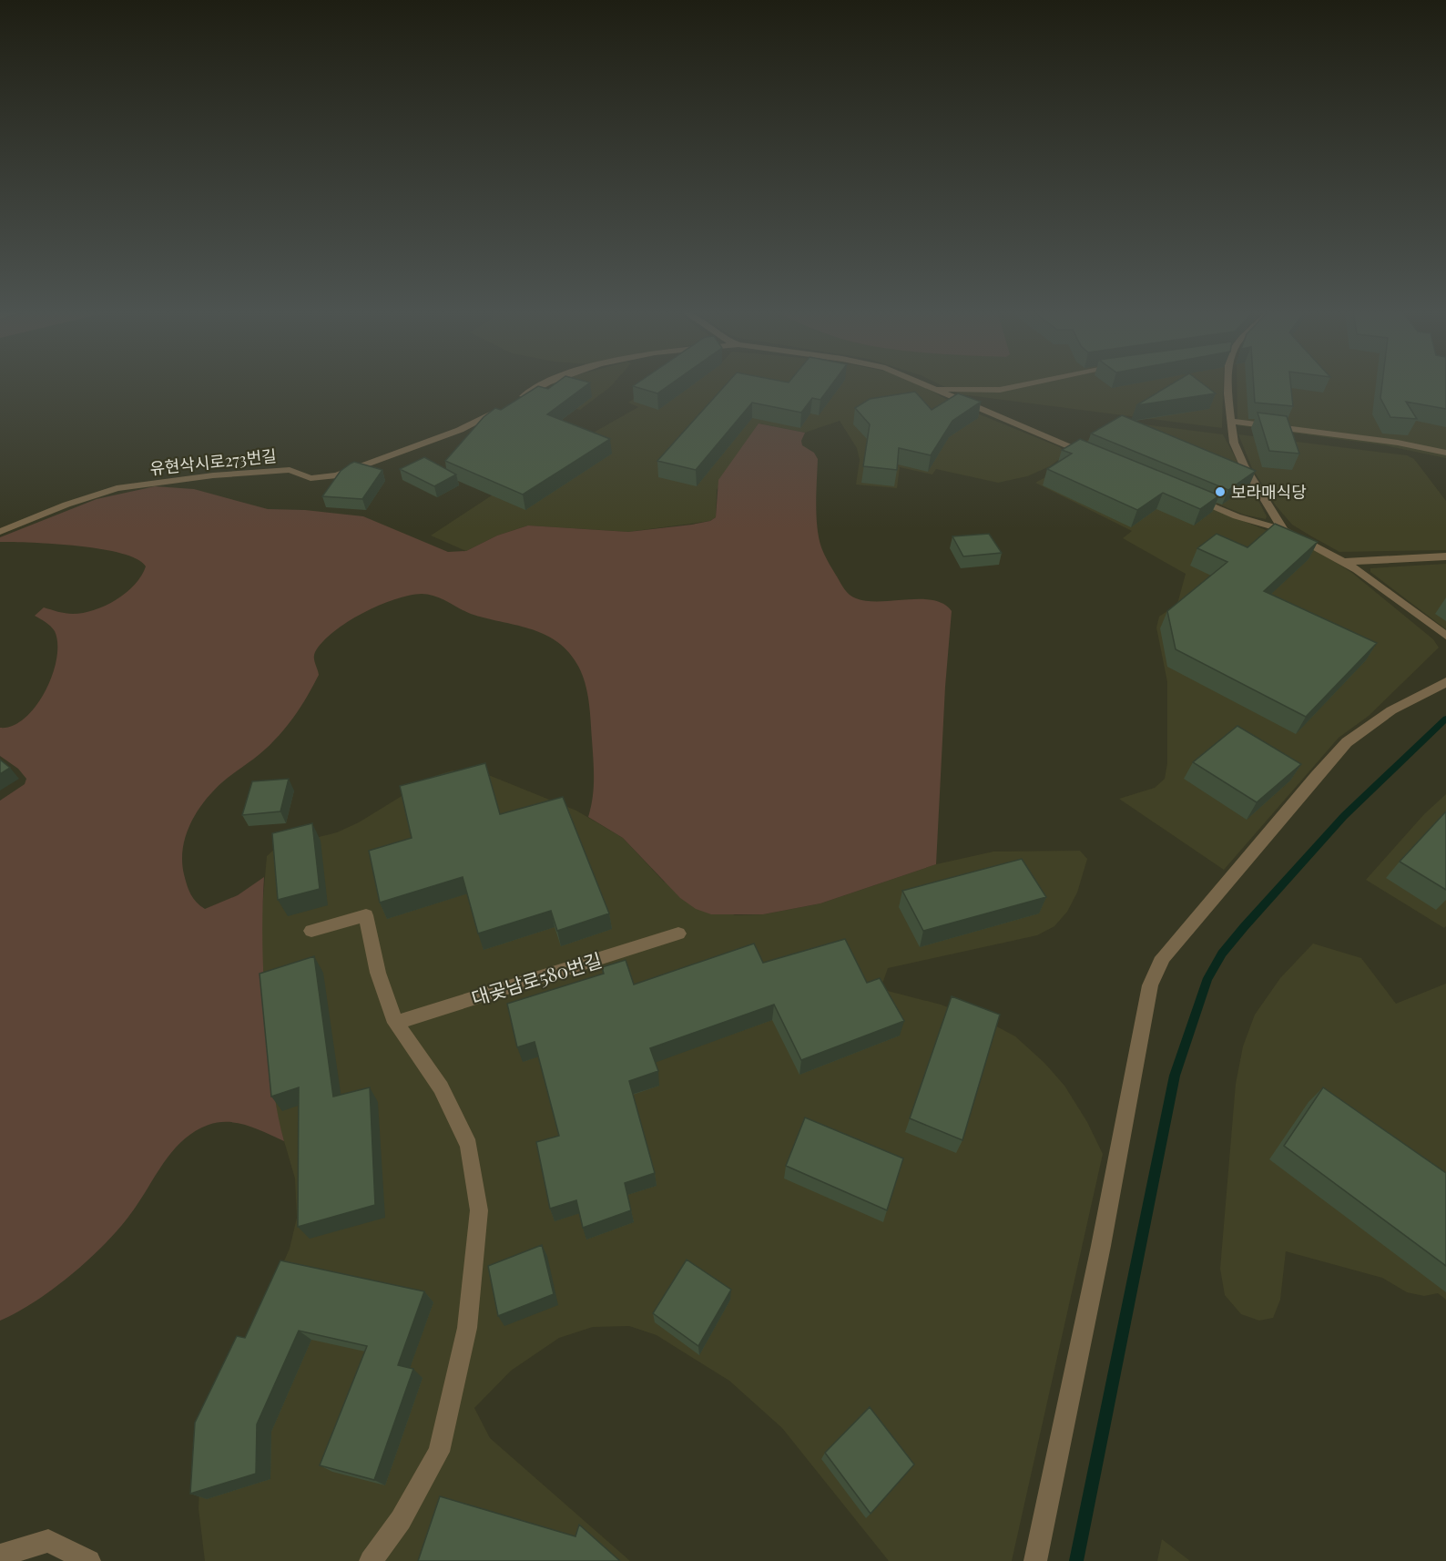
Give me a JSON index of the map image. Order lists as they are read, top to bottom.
{
  "streets": {
    "lane": ["유현삭시로273번길", "대곶남로580번길"]
  },
  "places": ["보라매식당"]
}
